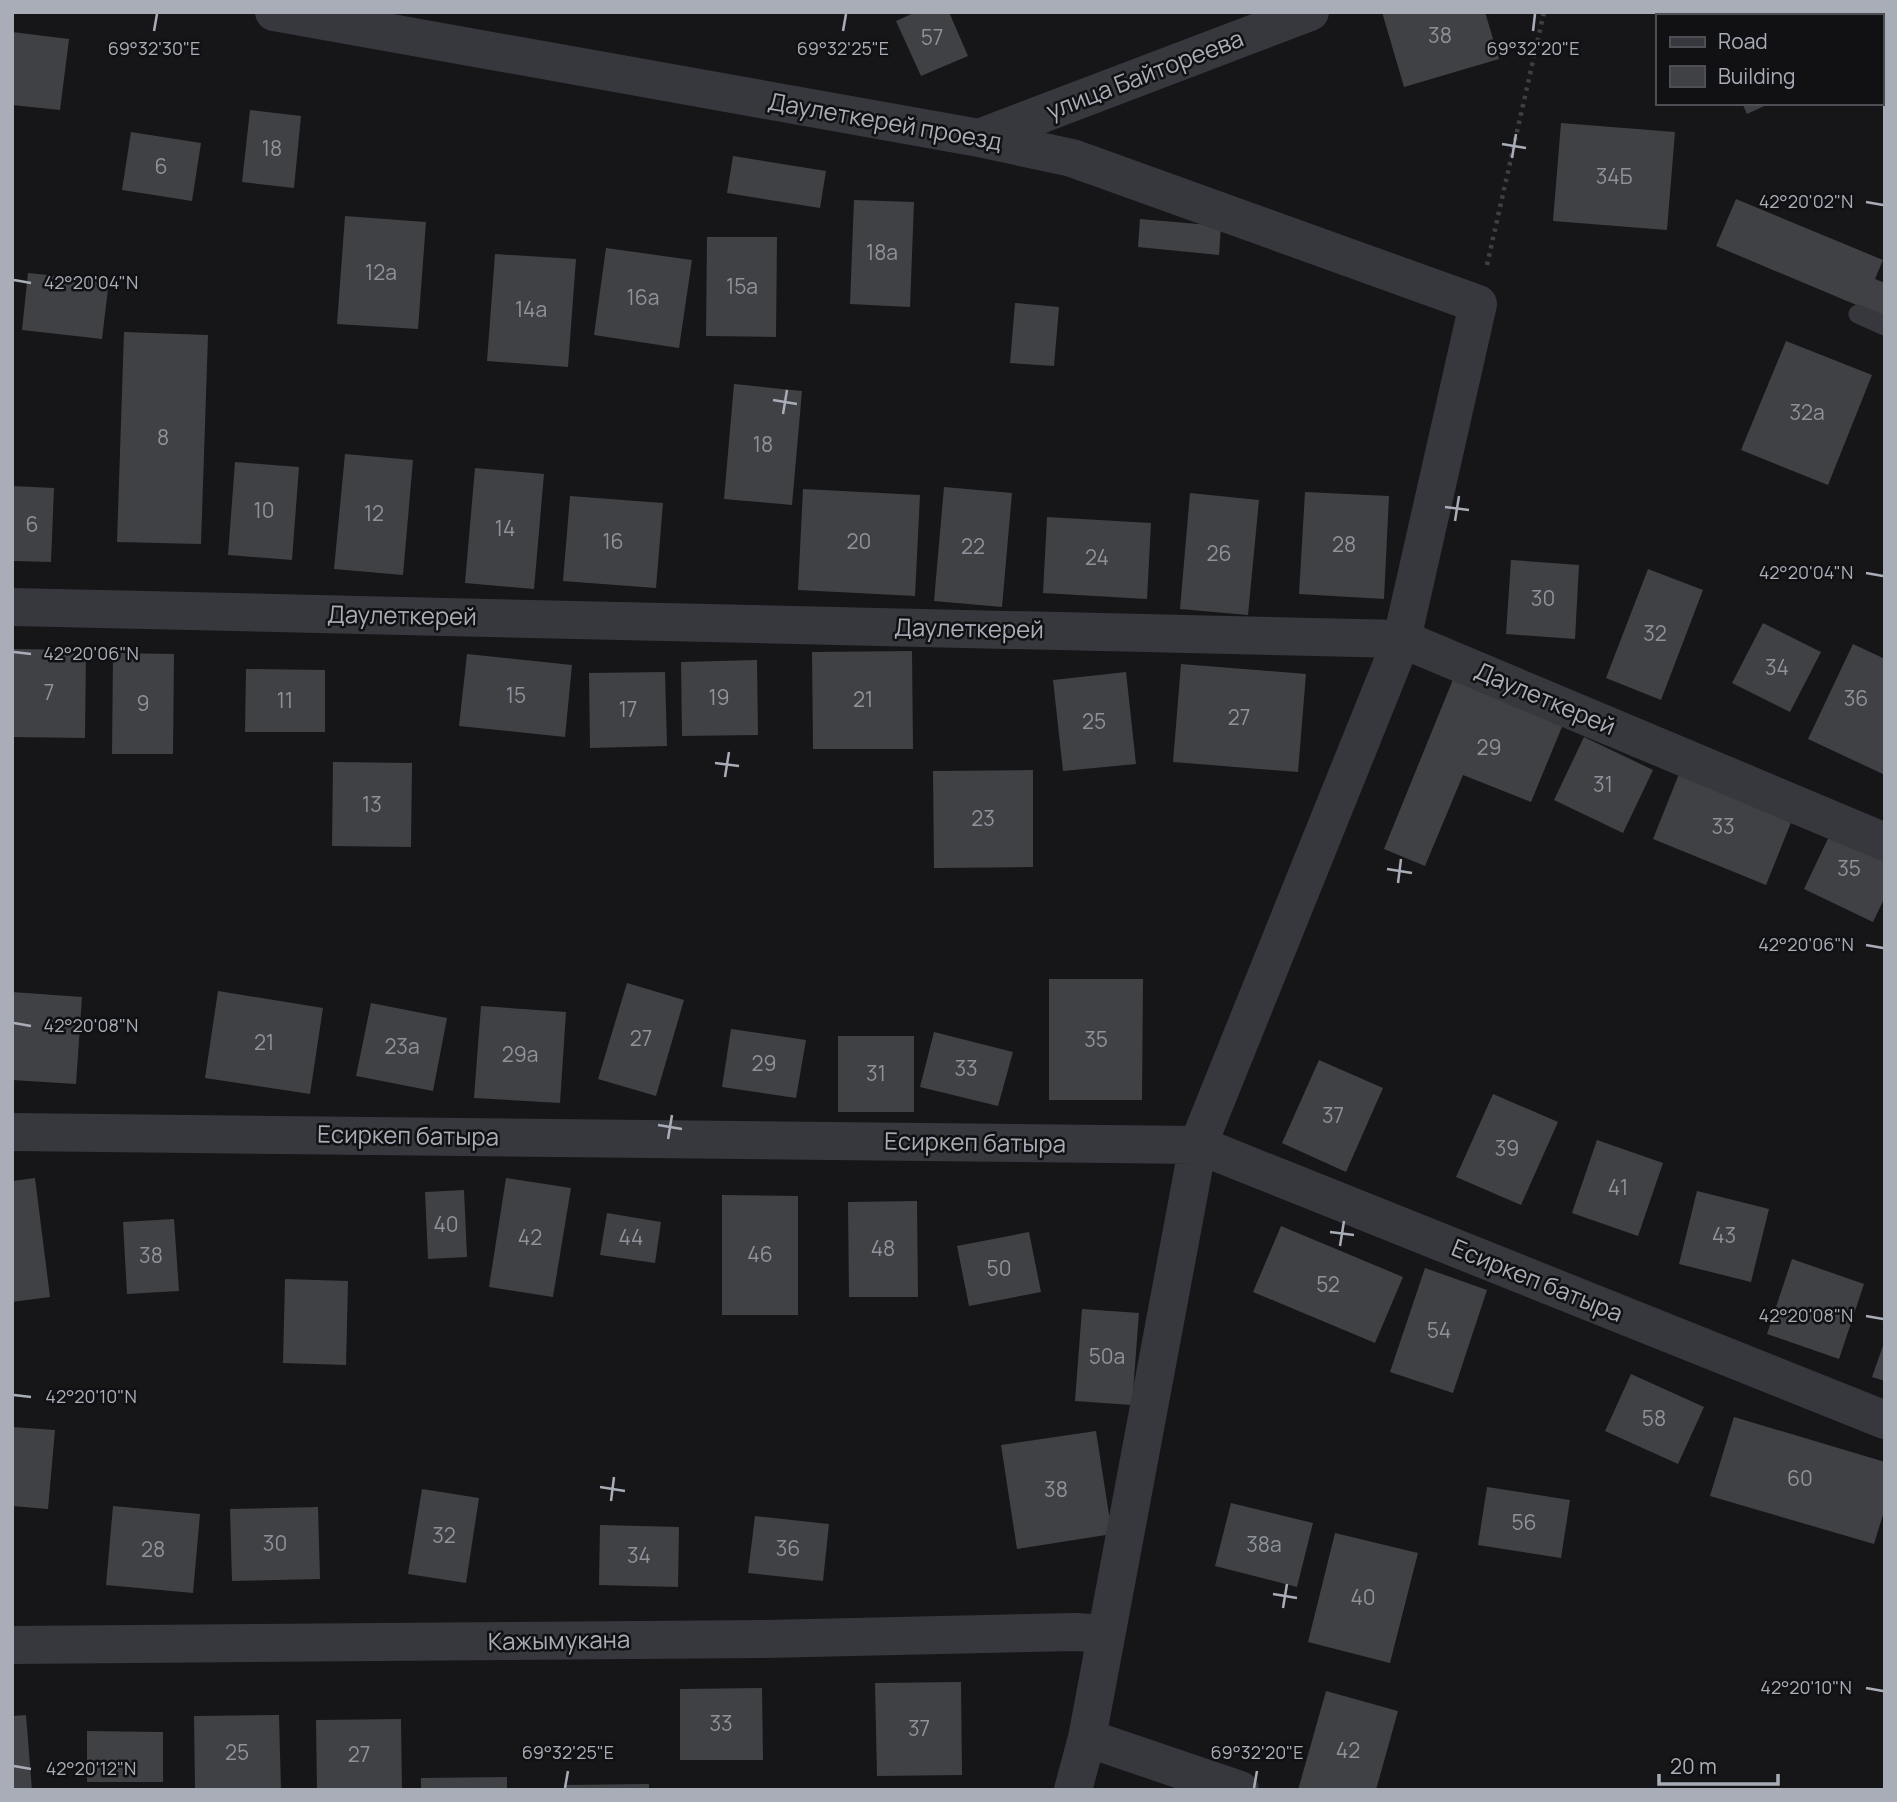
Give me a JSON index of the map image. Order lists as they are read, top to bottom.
{
  "streets": {
    "street": [
      "улица Байтореева",
      "Даулеткерей проезд",
      "Даулеткерей",
      "Есиркеп батыра",
      "Кажымукана"
    ]
  },
  "crossings": [
    ["улица Байтореева", "Даулеткерей проезд"]
  ],
  "house_numbers": [
    "38",
    "57",
    "18",
    "6",
    "34Б",
    "18а",
    "12а",
    "15а",
    "16а",
    "14а",
    "32а",
    "8",
    "18",
    "10",
    "12",
    "6",
    "14",
    "16",
    "20",
    "28",
    "22",
    "26",
    "24",
    "30",
    "32",
    "34",
    "7",
    "15",
    "19",
    "36",
    "21",
    "11",
    "9",
    "17",
    "27",
    "25",
    "29",
    "31",
    "13",
    "23",
    "33",
    "35",
    "27",
    "35",
    "21",
    "23а",
    "29а",
    "29",
    "33",
    "31",
    "37",
    "39",
    "41",
    "40",
    "43",
    "42",
    "44",
    "48",
    "46",
    "38",
    "50",
    "52",
    "54",
    "50а",
    "58",
    "60",
    "38",
    "56",
    "32",
    "30",
    "38а",
    "36",
    "28",
    "34",
    "40",
    "33",
    "37",
    "42",
    "25",
    "27"
  ],
  "legend": ["Road", "Building"],
  "scale_bar": "20 m",
  "coordinates": [
    "69°32'30\"E",
    "69°32'25\"E",
    "69°32'20\"E",
    "42°20'02\"N",
    "42°20'04\"N",
    "42°20'06\"N",
    "42°20'08\"N",
    "42°20'10\"N",
    "42°20'12\"N"
  ]
}
